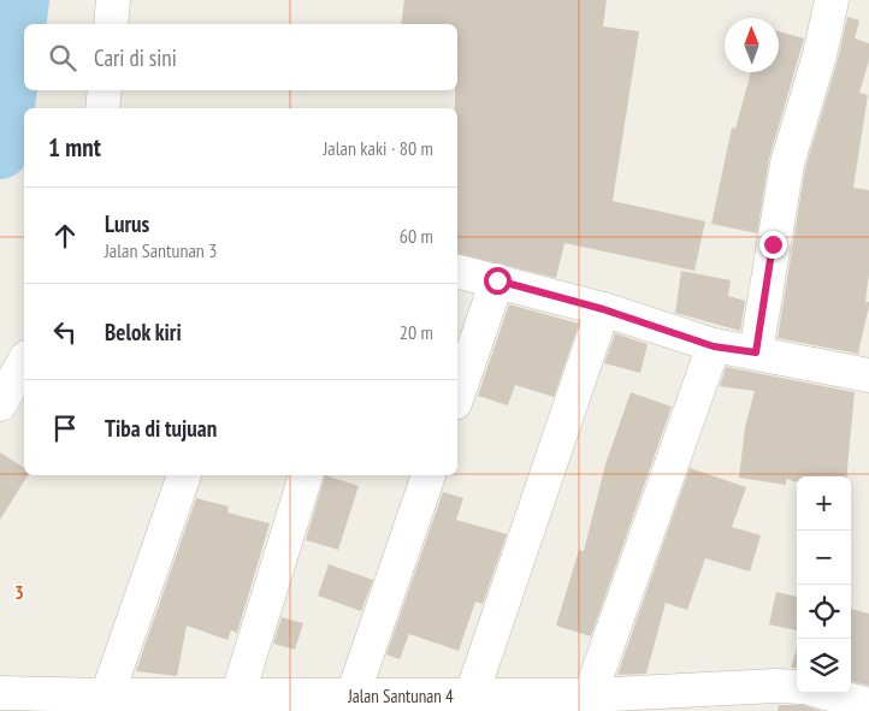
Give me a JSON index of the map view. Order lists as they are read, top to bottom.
{
  "streets": {
    "street": ["Jalan Santunan 4"]
  },
  "north": "top",
  "page": {
    "search": "Cari di sini",
    "heading": ["1 mnt", "Jalan kaki · 80 m"],
    "list": [
      ["Lurus", "Jalan Santunan 3", "60 m"],
      ["Belok kiri", "20 m"],
      "Tiba di tujuan"
    ],
    "map_buttons": ["+", "−"]
  },
  "grid": {
    "rows": ["3"]
  }
}
